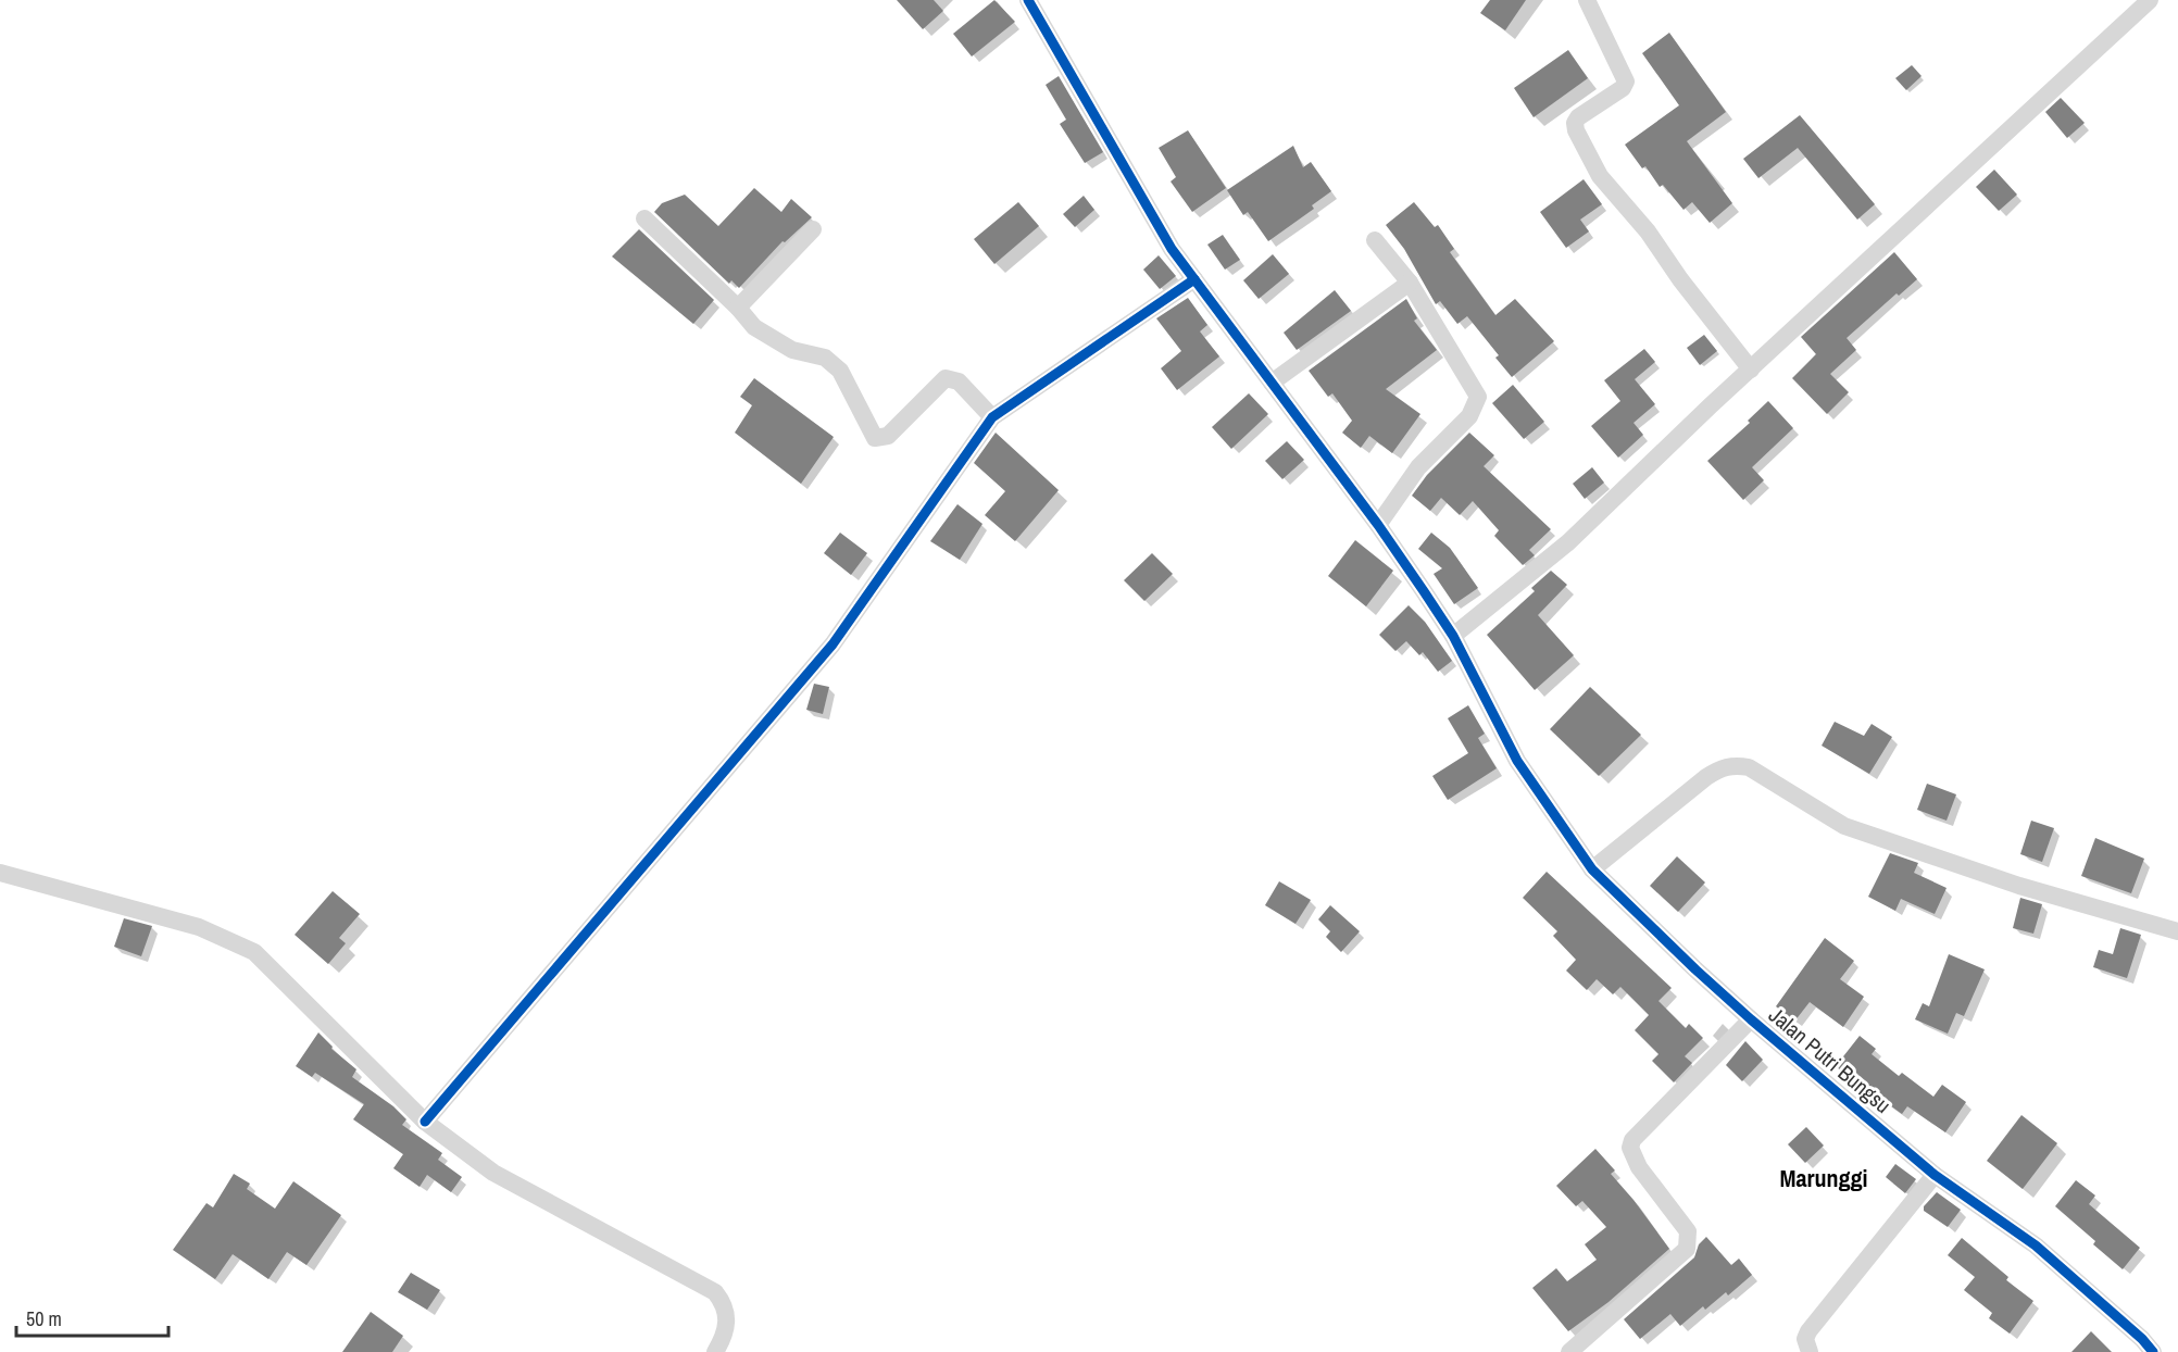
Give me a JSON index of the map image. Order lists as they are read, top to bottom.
{
  "streets": {
    "street": ["Jalan Putri Bungsu"]
  },
  "districts": ["Marunggi"],
  "scale_bar": "50 m"
}
